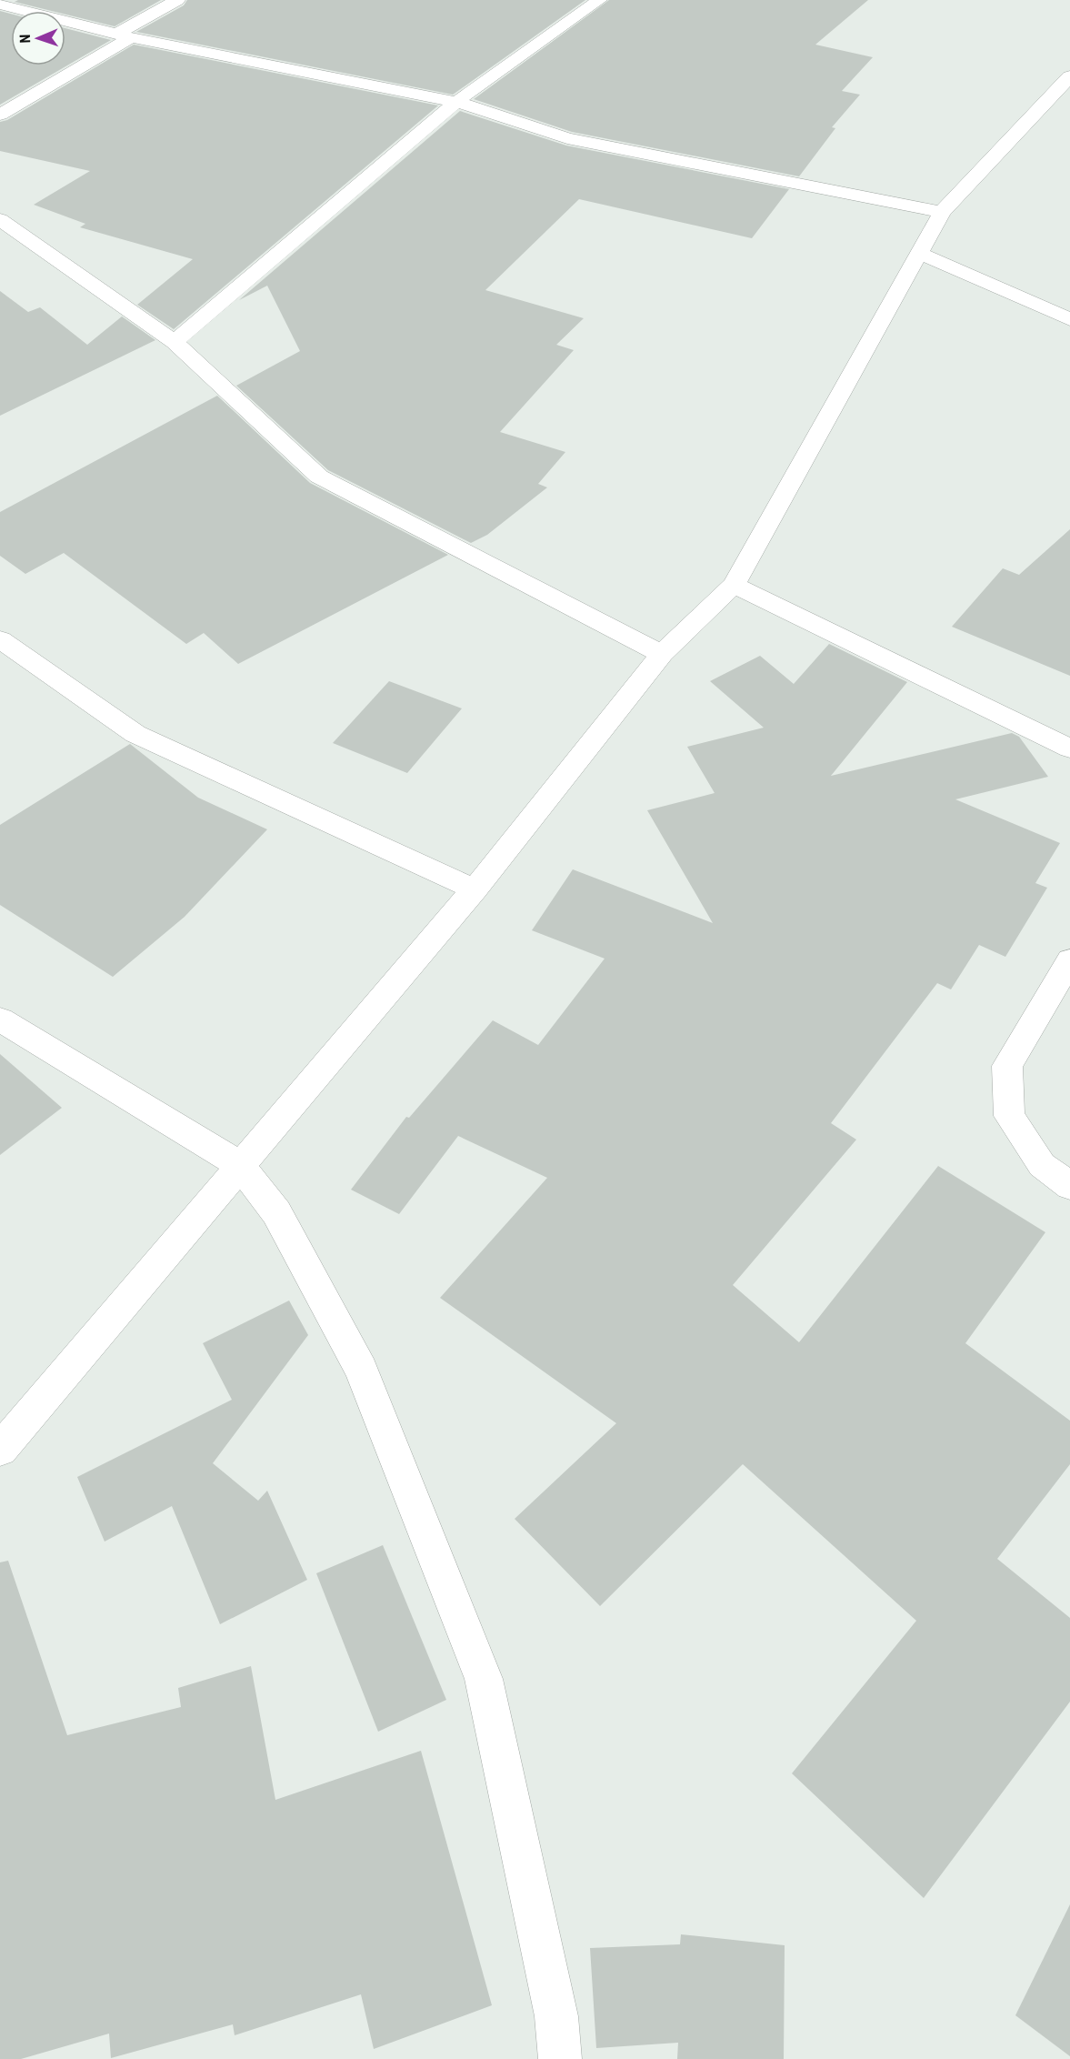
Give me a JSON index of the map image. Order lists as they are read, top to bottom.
{
  "north": "left"
}
